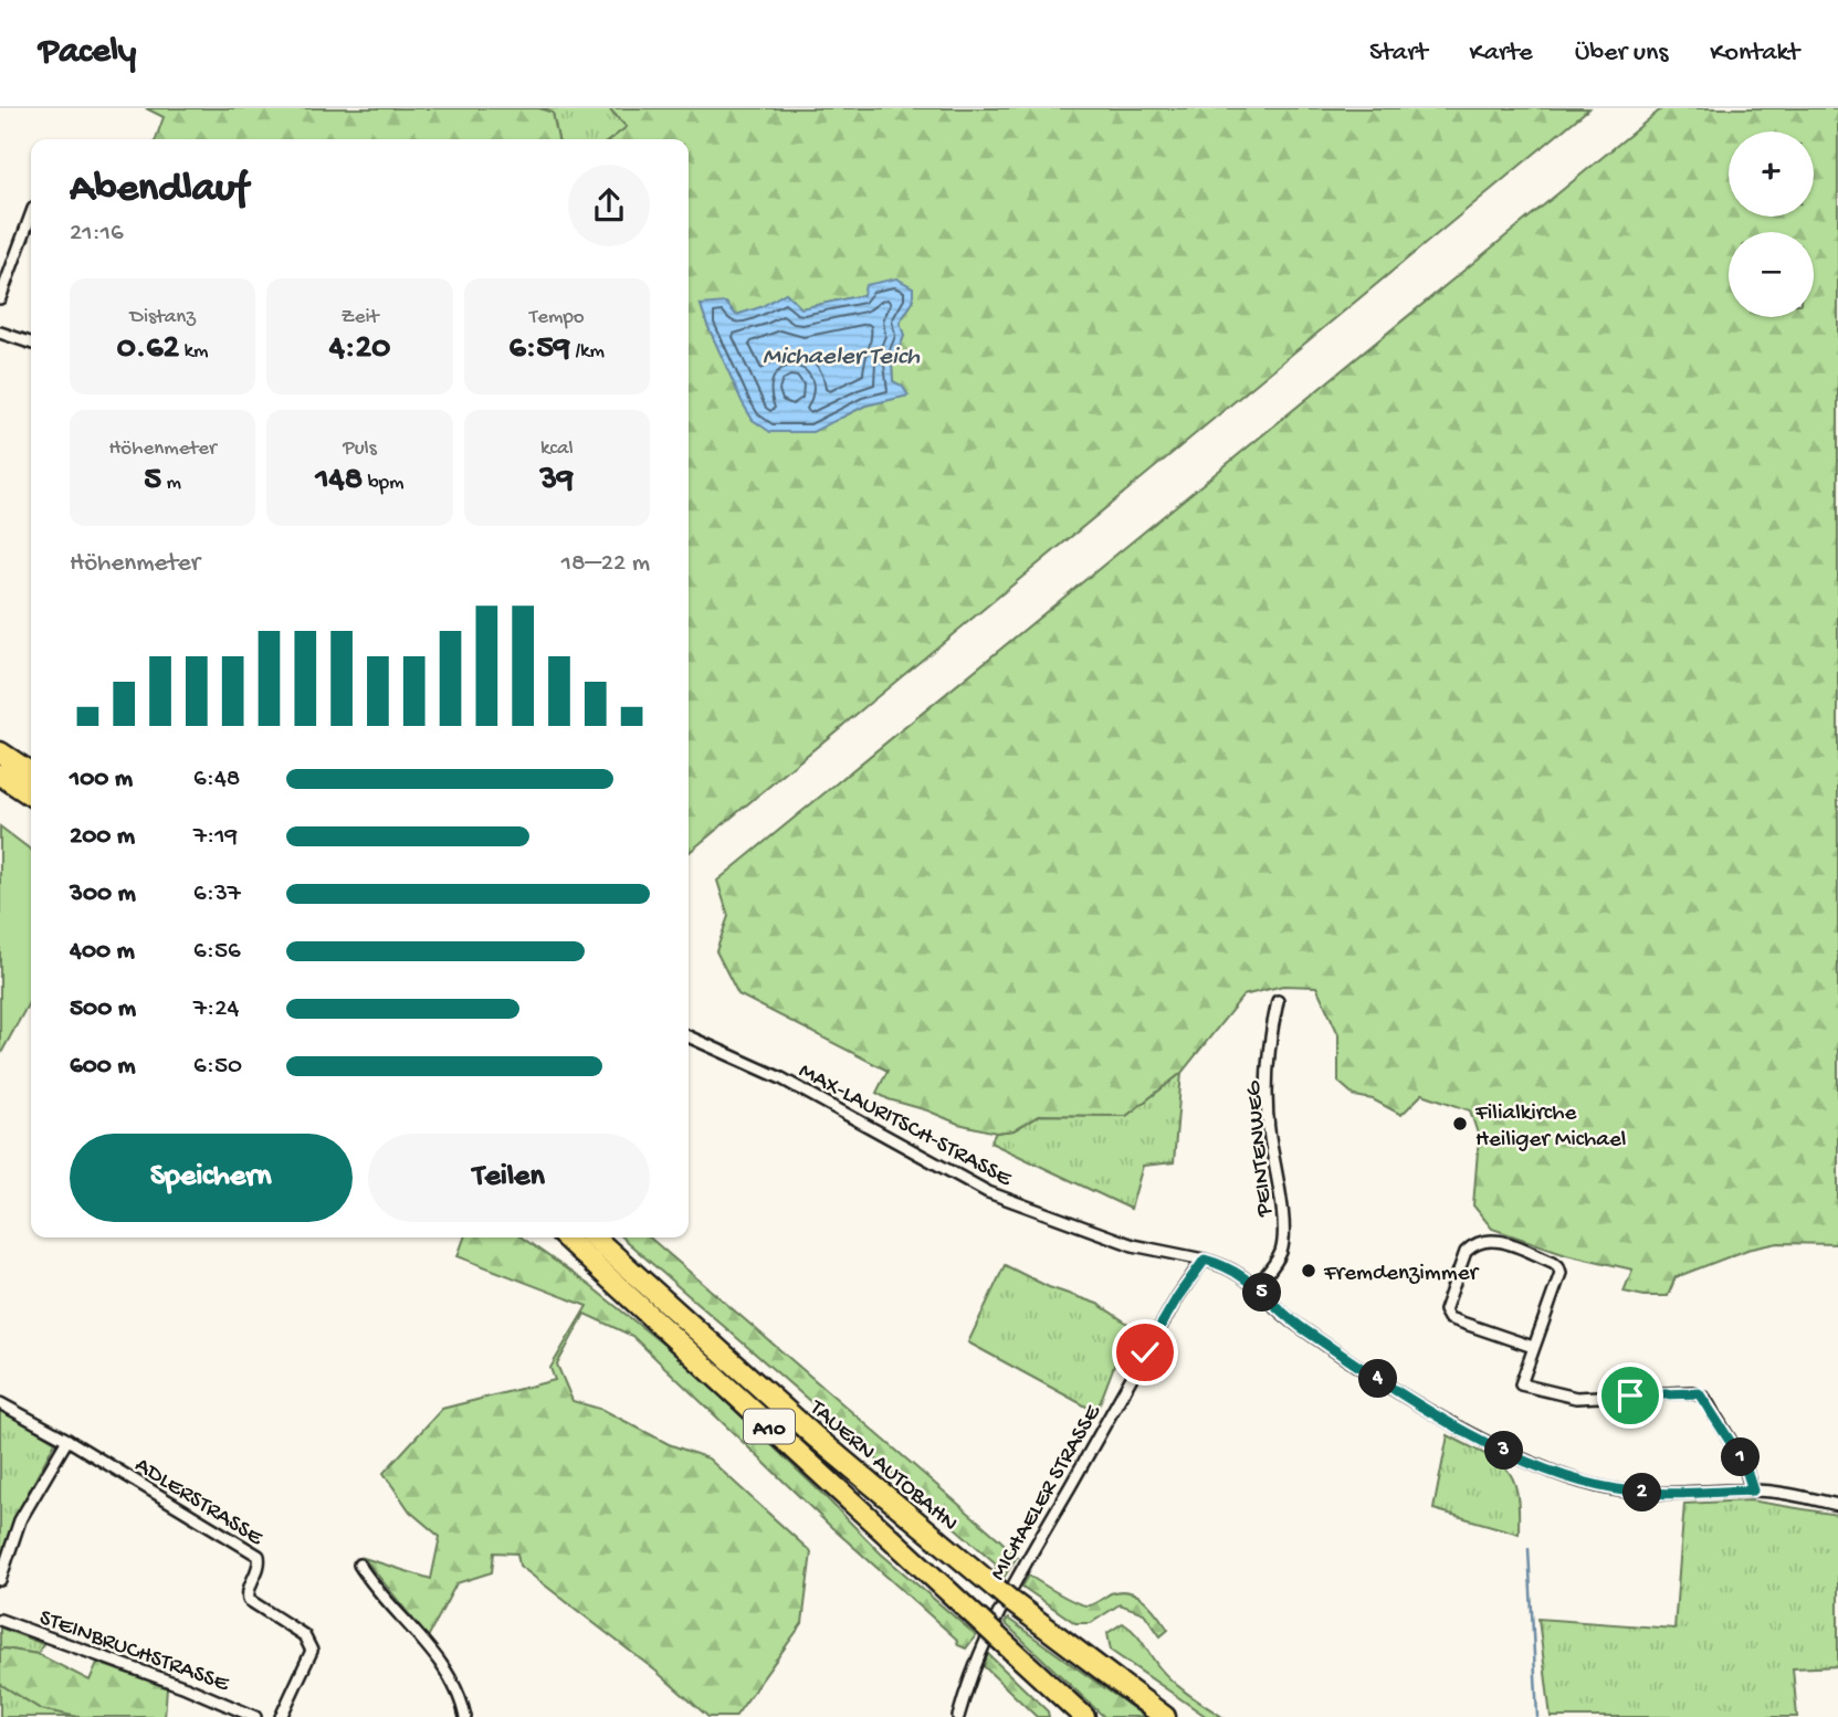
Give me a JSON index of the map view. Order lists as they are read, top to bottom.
{
  "streets": {
    "highway": ["A10", "TAUERN AUTOBAHN"],
    "street": [
      "MAX-LAURITSCH-STRASSE",
      "PEINTENWEG",
      "MICHAELER STRASSE",
      "ADLERSTRASSE",
      "STEINBRUCHSTRASSE"
    ]
  },
  "crossings": [
    ["MAX-LAURITSCH-STRASSE", "MICHAELER STRASSE"]
  ],
  "water": ["Michaeler Teich"],
  "places": ["Filialkirche Heiliger Michael", "Fremdenzimmer"],
  "page": {
    "header": "Pacely",
    "nav": [
      "Start",
      "Karte",
      "Über uns",
      "Kontakt"
    ],
    "map_buttons": ["+", "−"],
    "heading": ["Abendlauf", "21:16"],
    "stats": [
      ["Distanz", "0.62 km"],
      ["Zeit", "4:20"],
      ["Tempo", "6:59 /km"],
      ["Höhenmeter", "5 m"],
      ["Puls", "148 bpm"],
      ["kcal", "39"]
    ],
    "chart": ["Höhenmeter", "18–22 m"],
    "list": [
      {
        "name": "100 m",
        "note": "6:48"
      },
      {
        "name": "200 m",
        "note": "7:19"
      },
      {
        "name": "300 m",
        "note": "6:37"
      },
      {
        "name": "400 m",
        "note": "6:56"
      },
      {
        "name": "500 m",
        "note": "7:24"
      },
      {
        "name": "600 m",
        "note": "6:50"
      }
    ],
    "buttons": ["Speichern", "Teilen"],
    "pins": [
      "5",
      "4",
      "3",
      "1",
      "2"
    ]
  }
}
